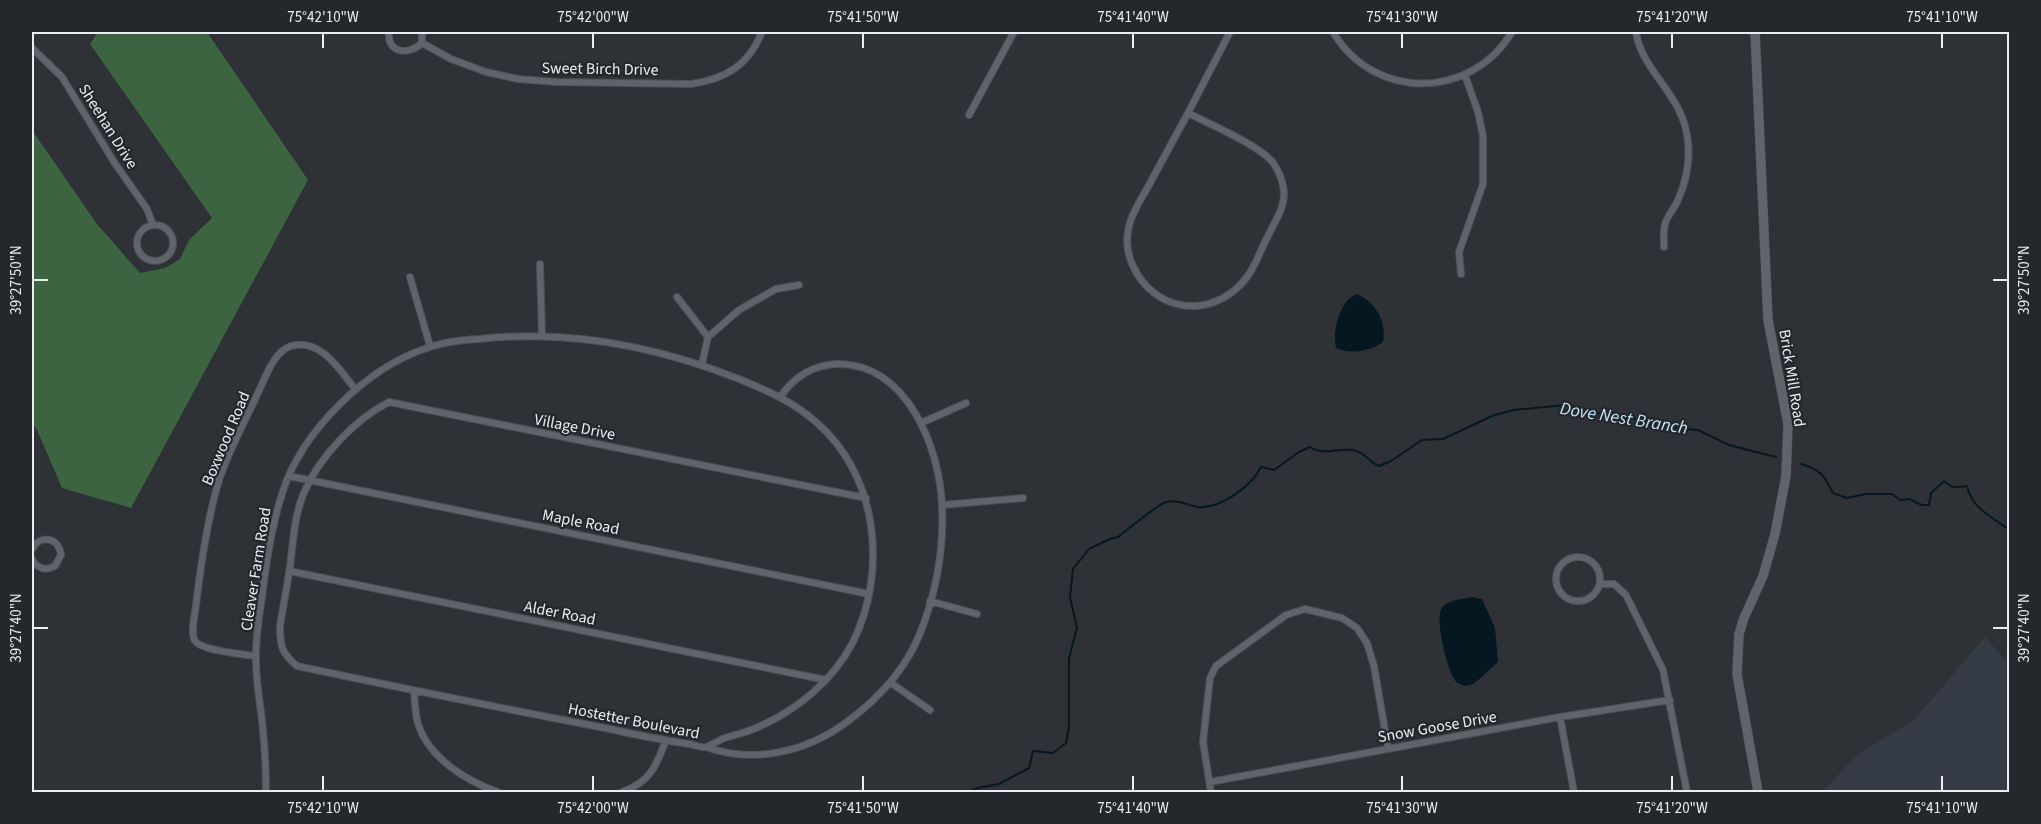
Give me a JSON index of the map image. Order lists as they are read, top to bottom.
{
  "streets": {
    "street": [
      "Sweet Birch Drive",
      "Sheehan Drive",
      "Brick Mill Road",
      "Village Drive",
      "Boxwood Road",
      "Maple Road",
      "Cleaver Farm Road",
      "Alder Road",
      "Hostetter Boulevard",
      "Snow Goose Drive"
    ]
  },
  "crossings": [
    ["Village Drive", "Maple Road"],
    ["Village Drive", "Hostetter Boulevard"],
    ["Boxwood Road", "Cleaver Farm Road"],
    ["Maple Road", "Cleaver Farm Road"],
    ["Maple Road", "Hostetter Boulevard"],
    ["Cleaver Farm Road", "Alder Road"],
    ["Cleaver Farm Road", "Hostetter Boulevard"],
    ["Alder Road", "Hostetter Boulevard"]
  ],
  "water": ["Dove Nest Branch"],
  "coordinates": [
    "75°42'10\"W",
    "75°42'00\"W",
    "75°41'50\"W",
    "75°41'40\"W",
    "75°41'30\"W",
    "75°41'20\"W",
    "75°41'10\"W",
    "39°27'50\"N",
    "39°27'40\"N"
  ]
}
